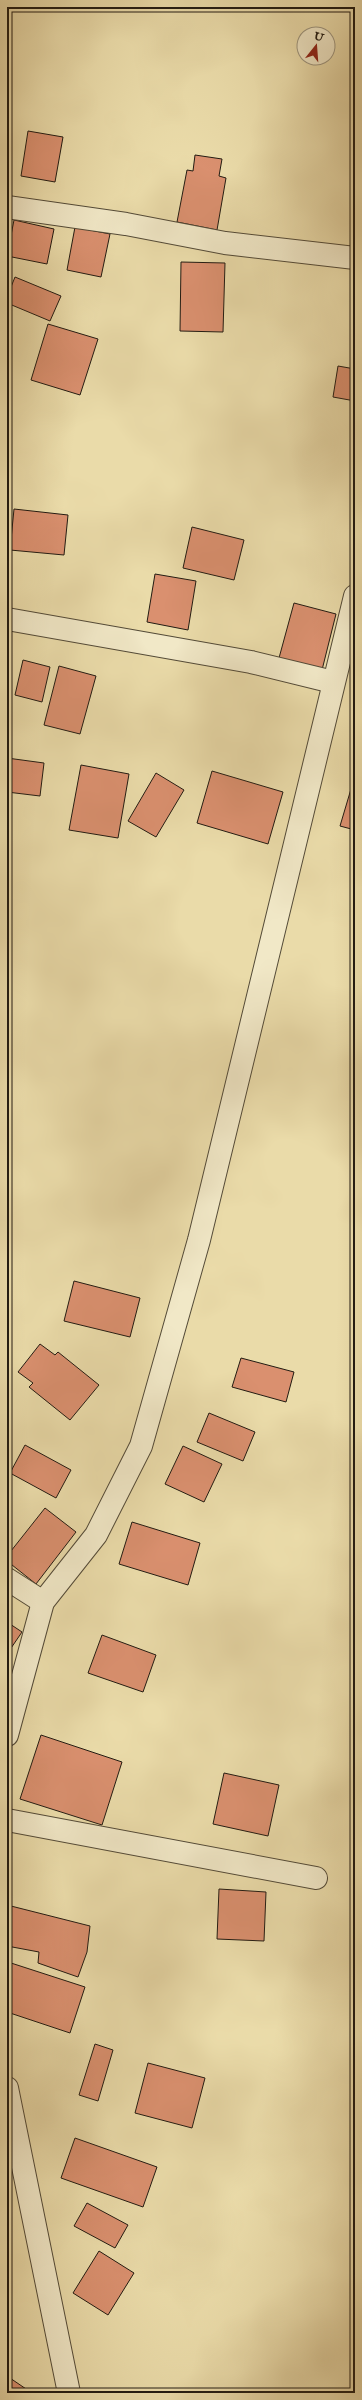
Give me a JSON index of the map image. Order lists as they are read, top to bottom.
{
  "north": "top"
}
